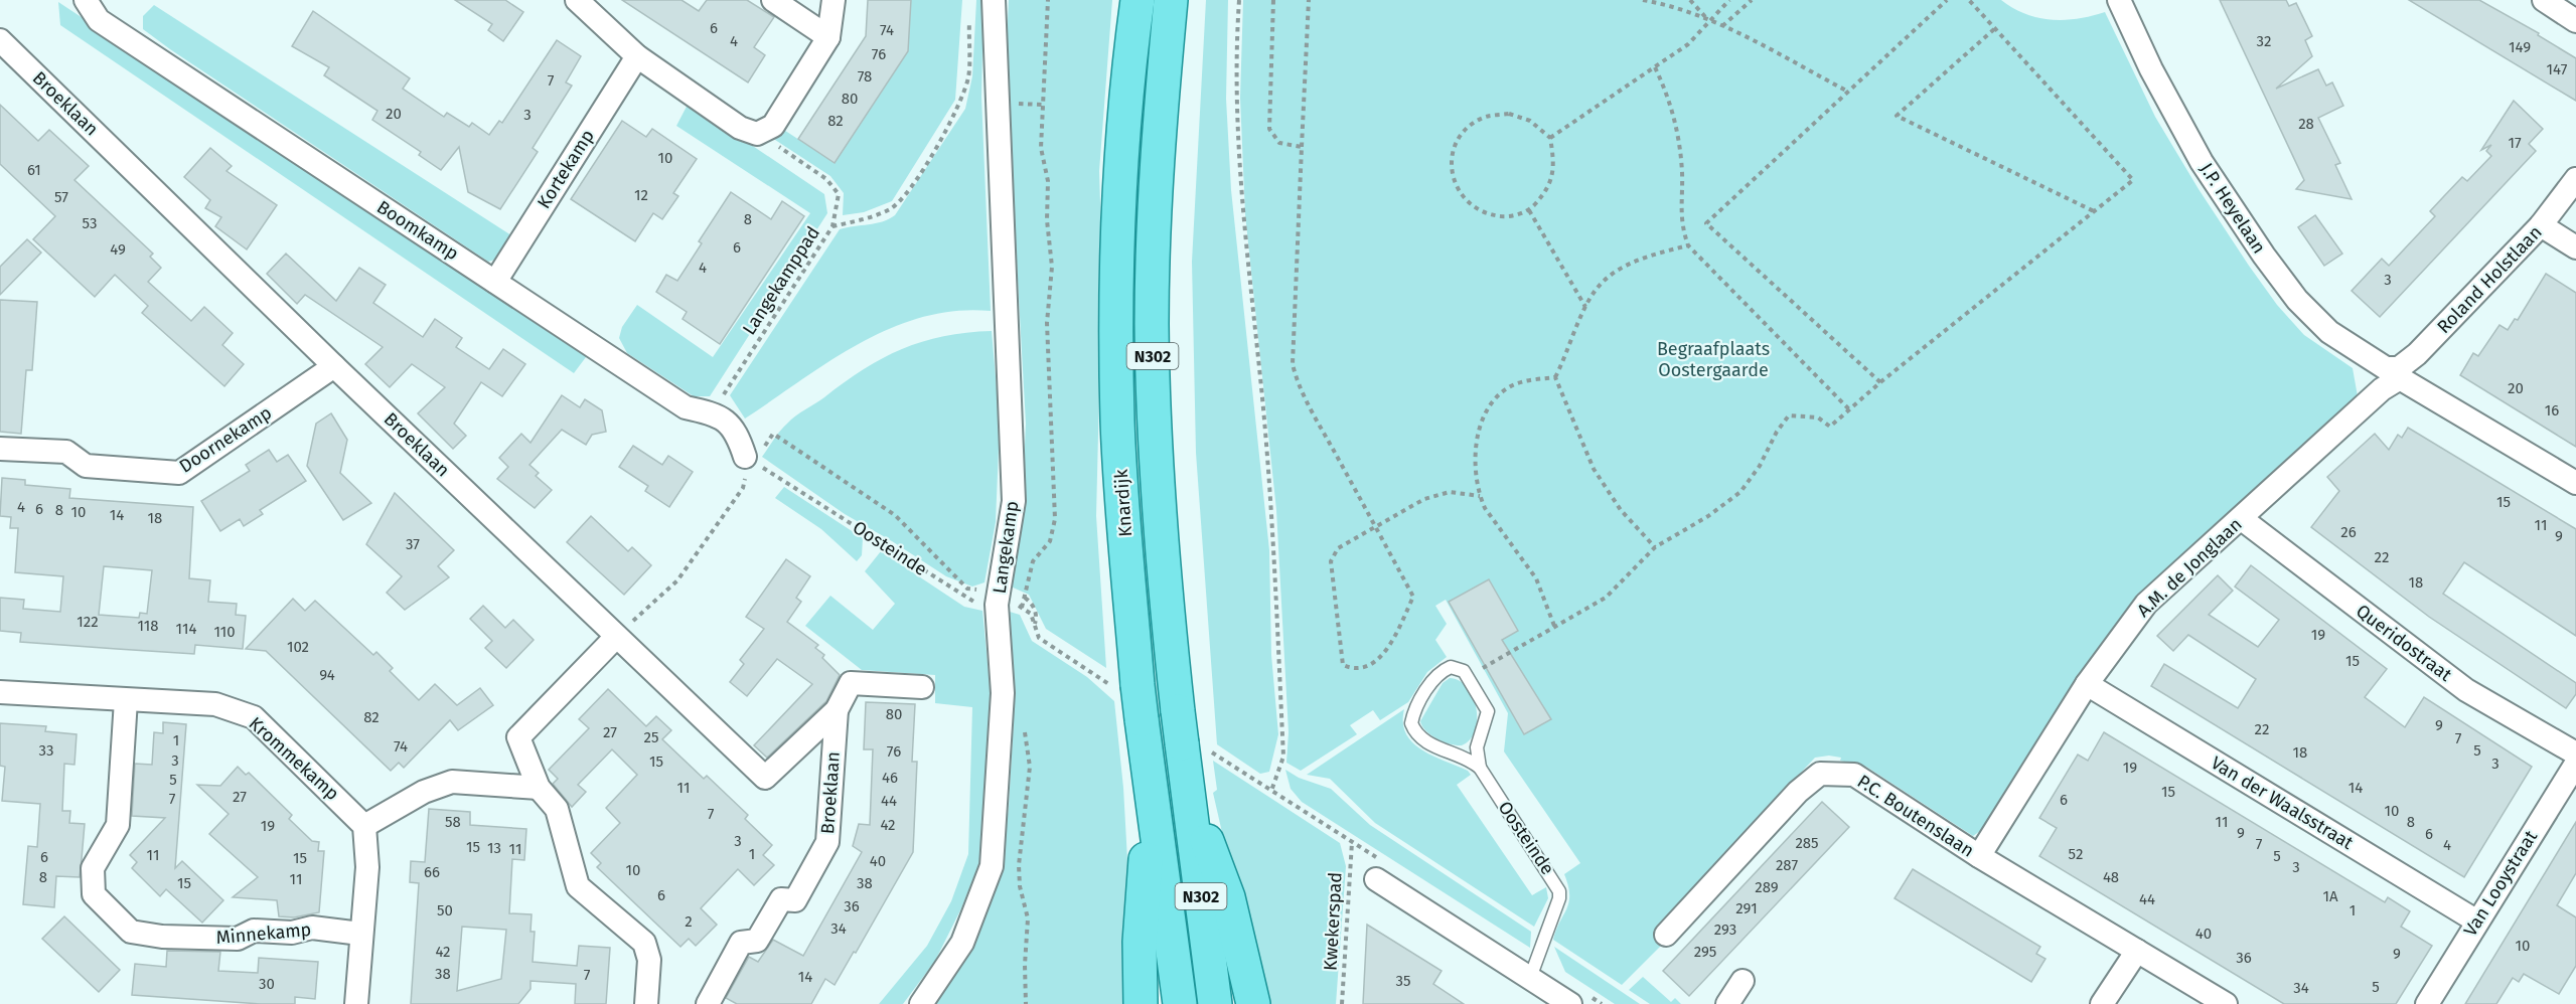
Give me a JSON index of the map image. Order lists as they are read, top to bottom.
{
  "streets": {
    "main road": ["N302", "Knardijk"],
    "street": [
      "Broeklaan",
      "Kortekamp",
      "J.P. Heyelaan",
      "Boomkamp",
      "Roland Holstlaan",
      "Doornekamp",
      "Langekamp",
      "A.M. de Jonglaan",
      "Queridostraat",
      "Krommekamp",
      "Van der Waalsstraat",
      "P.C. Boutenslaan",
      "Van Looystraat",
      "Minnekamp"
    ],
    "lane": ["Oosteinde"],
    "path": ["Langekamppad", "Kwekerspad"]
  },
  "crossings": [
    ["Broeklaan", "Doornekamp"],
    ["Kortekamp", "Boomkamp"],
    ["J.P. Heyelaan", "Roland Holstlaan"],
    ["J.P. Heyelaan", "A.M. de Jonglaan"],
    ["Boomkamp", "Langekamppad"],
    ["Boomkamp", "Oosteinde"],
    ["Roland Holstlaan", "A.M. de Jonglaan"],
    ["Langekamp", "Oosteinde"],
    ["A.M. de Jonglaan", "Queridostraat"],
    ["A.M. de Jonglaan", "Van der Waalsstraat"],
    ["A.M. de Jonglaan", "P.C. Boutenslaan"],
    ["Krommekamp", "Minnekamp"],
    ["Van der Waalsstraat", "Van Looystraat"]
  ],
  "parks": ["Begraafplaats Oostergaarde"],
  "house_numbers": [
    "6",
    "74",
    "4",
    "32",
    "149",
    "76",
    "147",
    "78",
    "7",
    "80",
    "20",
    "3",
    "82",
    "28",
    "17",
    "10",
    "61",
    "12",
    "57",
    "8",
    "53",
    "6",
    "49",
    "4",
    "3",
    "20",
    "16",
    "15",
    "4",
    "6",
    "8",
    "10",
    "14",
    "18",
    "11",
    "26",
    "9",
    "37",
    "22",
    "18",
    "122",
    "118",
    "114",
    "110",
    "19",
    "102",
    "15",
    "94",
    "80",
    "82",
    "9",
    "22",
    "27",
    "25",
    "7",
    "1",
    "74",
    "33",
    "5",
    "76",
    "18",
    "3",
    "15",
    "3",
    "19",
    "46",
    "5",
    "11",
    "14",
    "15",
    "27",
    "7",
    "6",
    "44",
    "10",
    "7",
    "58",
    "11",
    "8",
    "42",
    "19",
    "9",
    "6",
    "3",
    "285",
    "7",
    "4",
    "15",
    "13",
    "11",
    "1",
    "52",
    "11",
    "5",
    "6",
    "15",
    "40",
    "287",
    "3",
    "10",
    "66",
    "8",
    "48",
    "11",
    "15",
    "38",
    "289",
    "6",
    "1A",
    "44",
    "36",
    "291",
    "50",
    "1",
    "2",
    "34",
    "293",
    "40",
    "10",
    "42",
    "295",
    "9",
    "36",
    "38",
    "7",
    "14",
    "35",
    "30",
    "5",
    "34"
  ]
}
